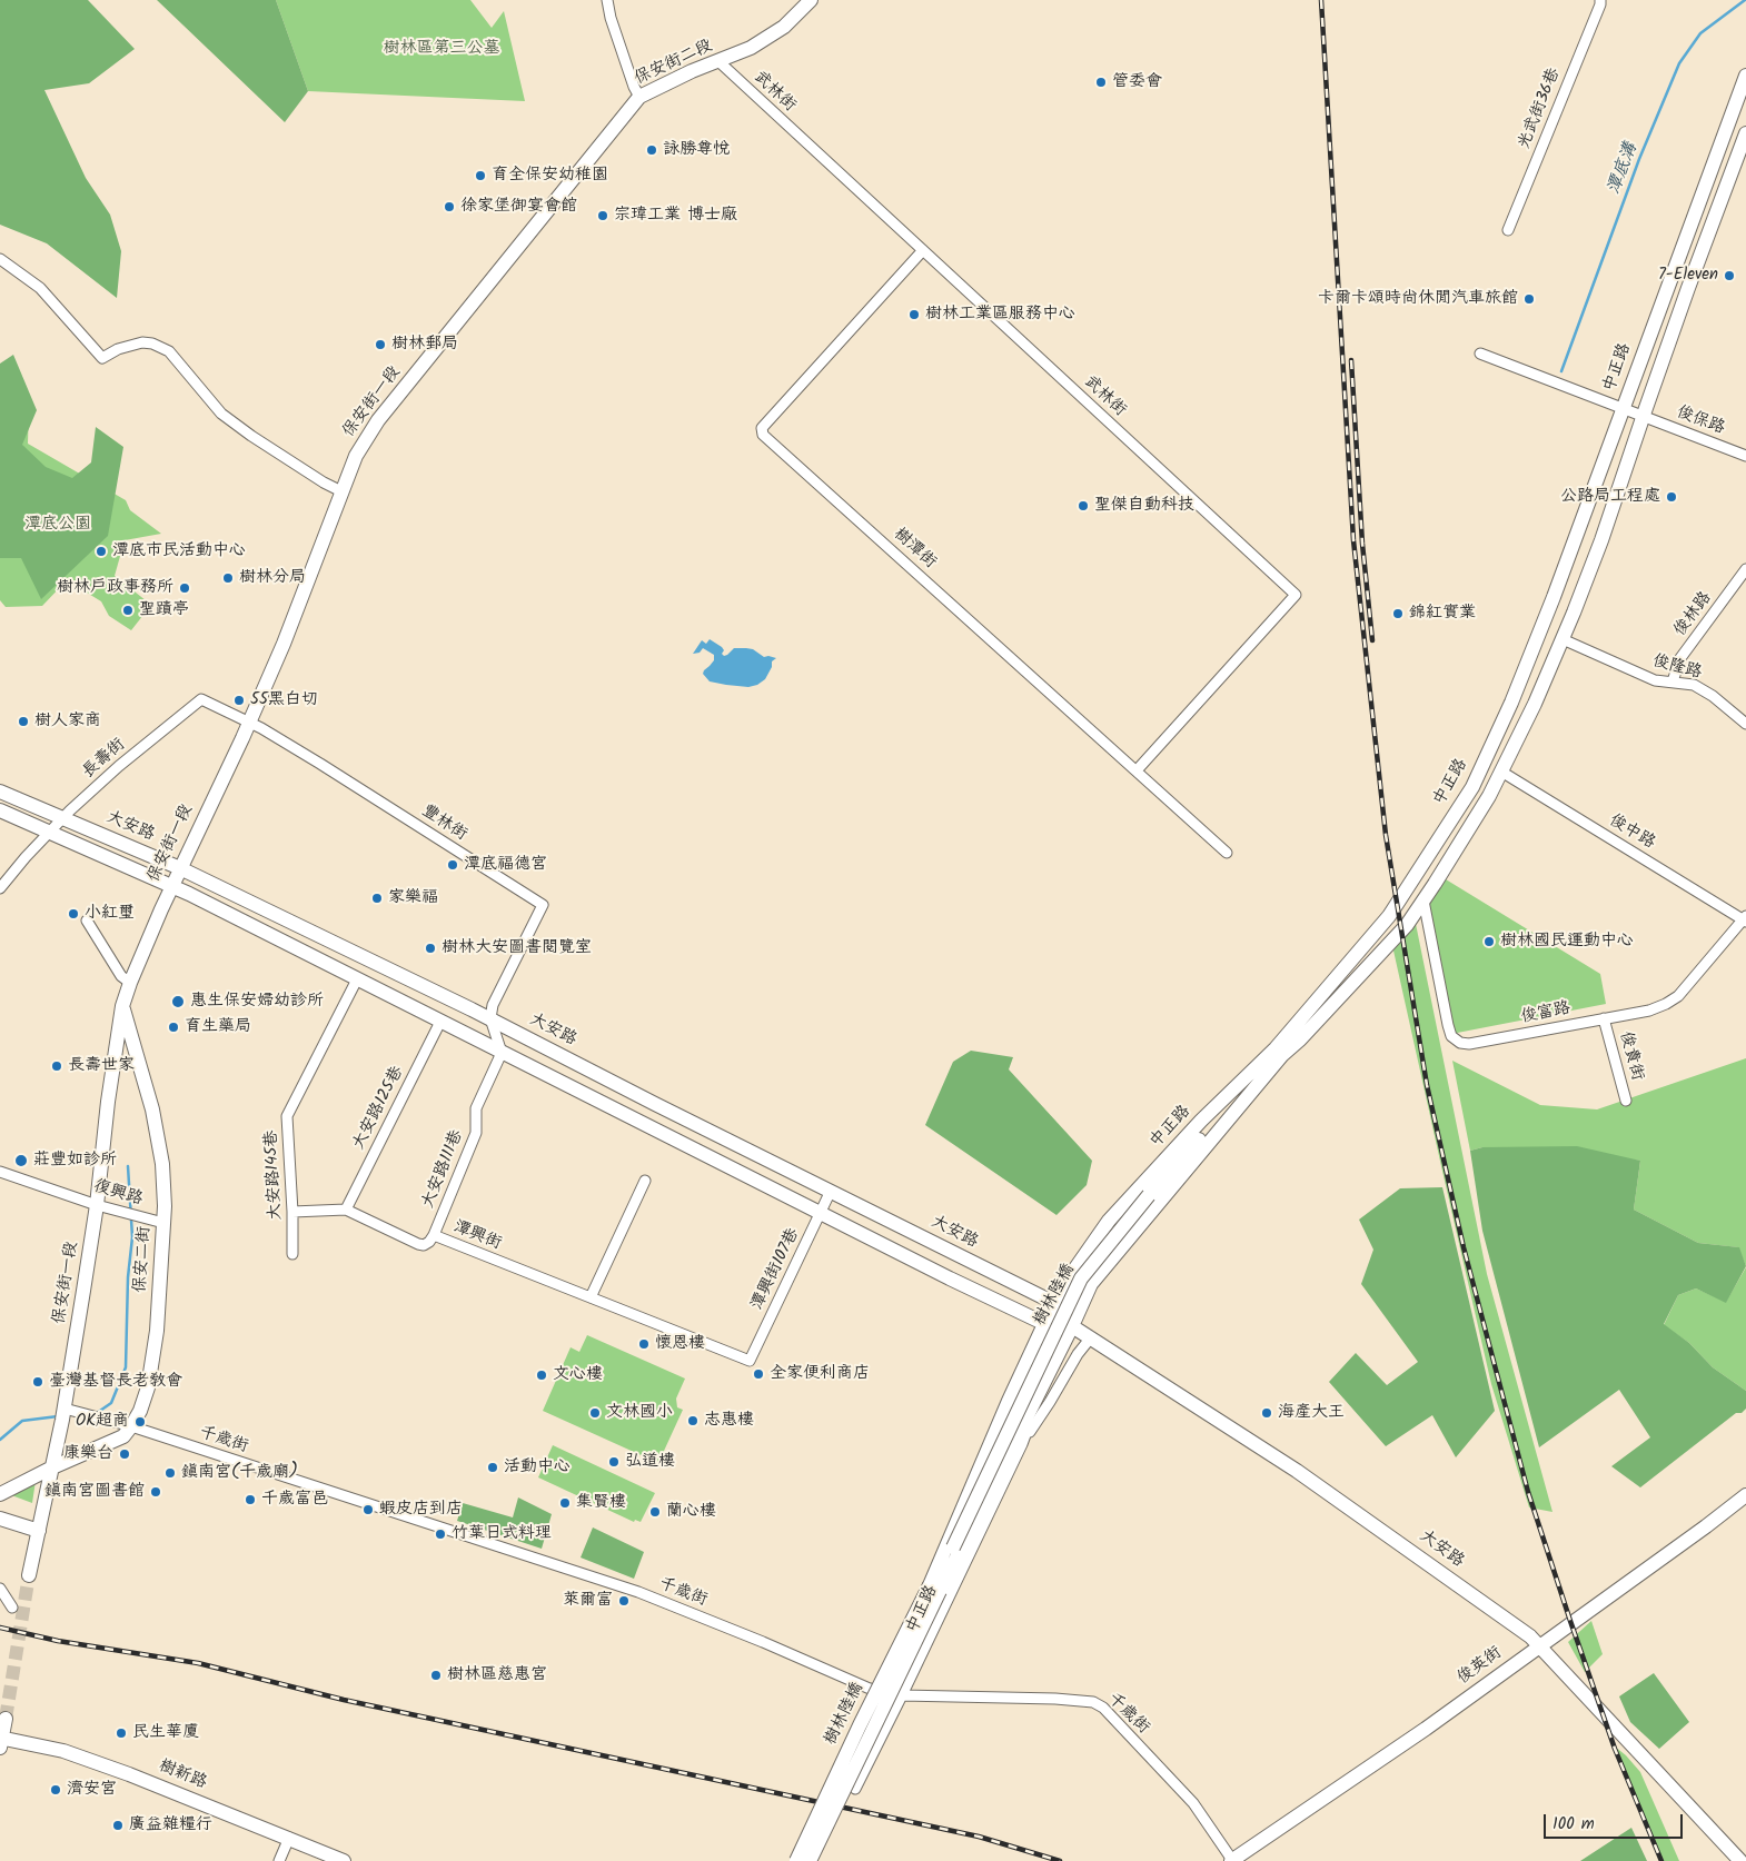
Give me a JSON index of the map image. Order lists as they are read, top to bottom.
{
  "streets": {
    "street": [
      "保安街二段",
      "武林街",
      "光武街36巷",
      "中正路",
      "保安街一段",
      "俊保路",
      "樹潭街",
      "俊林路",
      "俊隆路",
      "長壽街",
      "豐林街",
      "大安路",
      "俊中路",
      "俊富路",
      "俊貴街",
      "大安路125巷",
      "大安路111巷",
      "大安路145巷",
      "復興路",
      "潭興街",
      "保安二街",
      "潭興街107巷",
      "樹林陸橋",
      "千歲街",
      "俊英街",
      "樹新路"
    ]
  },
  "crossings": [
    ["保安街二段", "武林街"],
    ["保安街二段", "保安街一段"],
    ["武林街", "樹潭街"],
    ["中正路", "俊保路"],
    ["中正路", "俊隆路"],
    ["中正路", "大安路"],
    ["中正路", "俊中路"],
    ["中正路", "俊富路"],
    ["中正路", "樹林陸橋"],
    ["中正路", "千歲街"],
    ["保安街一段", "長壽街"],
    ["保安街一段", "豐林街"],
    ["保安街一段", "大安路"],
    ["保安街一段", "復興路"],
    ["保安街一段", "保安二街"],
    ["保安街一段", "千歲街"],
    ["俊林路", "俊隆路"],
    ["長壽街", "豐林街"],
    ["長壽街", "大安路"],
    ["豐林街", "大安路"],
    ["大安路", "大安路125巷"],
    ["大安路", "大安路111巷"],
    ["大安路", "大安路145巷"],
    ["大安路", "潭興街107巷"],
    ["大安路", "俊英街"],
    ["俊中路", "俊富路"],
    ["俊富路", "俊貴街"],
    ["大安路125巷", "潭興街"],
    ["大安路111巷", "潭興街"],
    ["大安路145巷", "潭興街"],
    ["復興路", "保安二街"],
    ["潭興街", "潭興街107巷"],
    ["保安二街", "千歲街"],
    ["千歲街", "俊英街"]
  ],
  "water": ["潭底溝"],
  "parks": ["樹林區第三公墓", "潭底公園"],
  "places": [
    "管委會",
    "詠勝尊悅",
    "育全保安幼稚園",
    "徐家堡御宴會館",
    "宗瑋工業 博士廠",
    "7-Eleven",
    "卡爾卡頌時尚休閒汽車旅館",
    "樹林工業區服務中心",
    "樹林郵局",
    "公路局工程處",
    "聖傑自動科技",
    "潭底市民活動中心",
    "樹林分局",
    "樹林戶政事務所",
    "聖蹟亭",
    "錦紅實業",
    "55黑白切",
    "樹人家商",
    "潭底福德宮",
    "家樂福",
    "小紅璽",
    "樹林國民運動中心",
    "樹林大安圖書閱覽室",
    "惠生保安婦幼診所",
    "育生藥局",
    "長壽世家",
    "莊豐如診所",
    "懷恩樓",
    "全家便利商店",
    "文心樓",
    "臺灣基督長老教會",
    "文林國小",
    "海產大王",
    "志惠樓",
    "OK超商",
    "康樂台",
    "弘道樓",
    "活動中心",
    "鎮南宮(千歲廟)",
    "鎮南宮圖書館",
    "千歲富邑",
    "集賢樓",
    "蝦皮店到店",
    "蘭心樓",
    "竹葉日式料理",
    "萊爾富",
    "樹林區慈惠宮",
    "民生華廈",
    "濟安宮",
    "廣益雜糧行"
  ],
  "scale_bar": "100 m"
}
